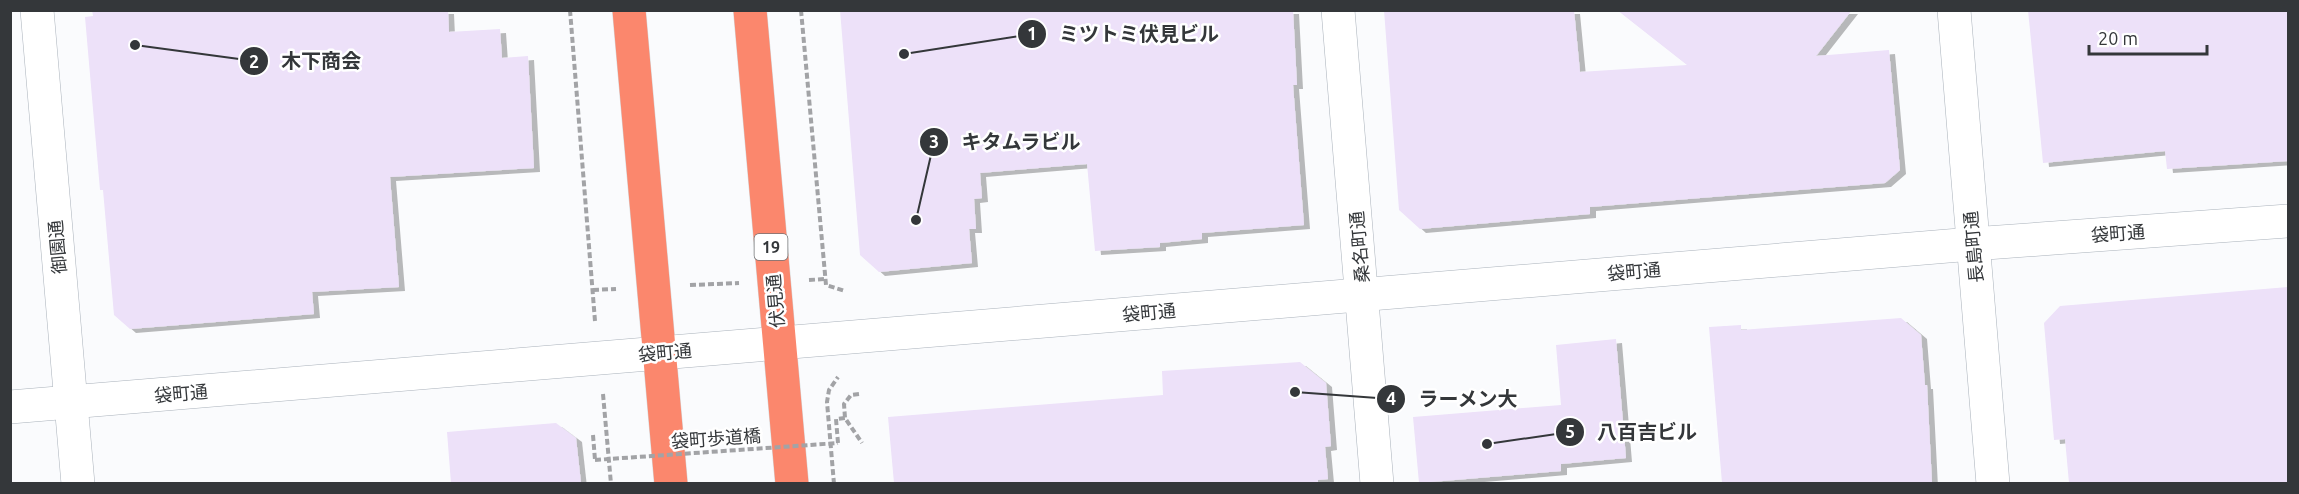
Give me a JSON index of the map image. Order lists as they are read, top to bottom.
{
  "streets": {
    "highway": ["19", "伏見通"],
    "street": [
      "袋町通",
      "御園通",
      "桑名町通",
      "長島町通"
    ],
    "path": ["袋町歩道橋"]
  },
  "crossings": [
    ["袋町通", "御園通"],
    ["袋町通", "桑名町通"],
    ["袋町通", "長島町通"],
    ["袋町通", "伏見通"]
  ],
  "places": [
    "木下商会",
    "ミツトミ伏見ビル",
    "キタムラビル",
    "ラーメン大",
    "八百吉ビル"
  ],
  "scale_bar": "20 m"
}
